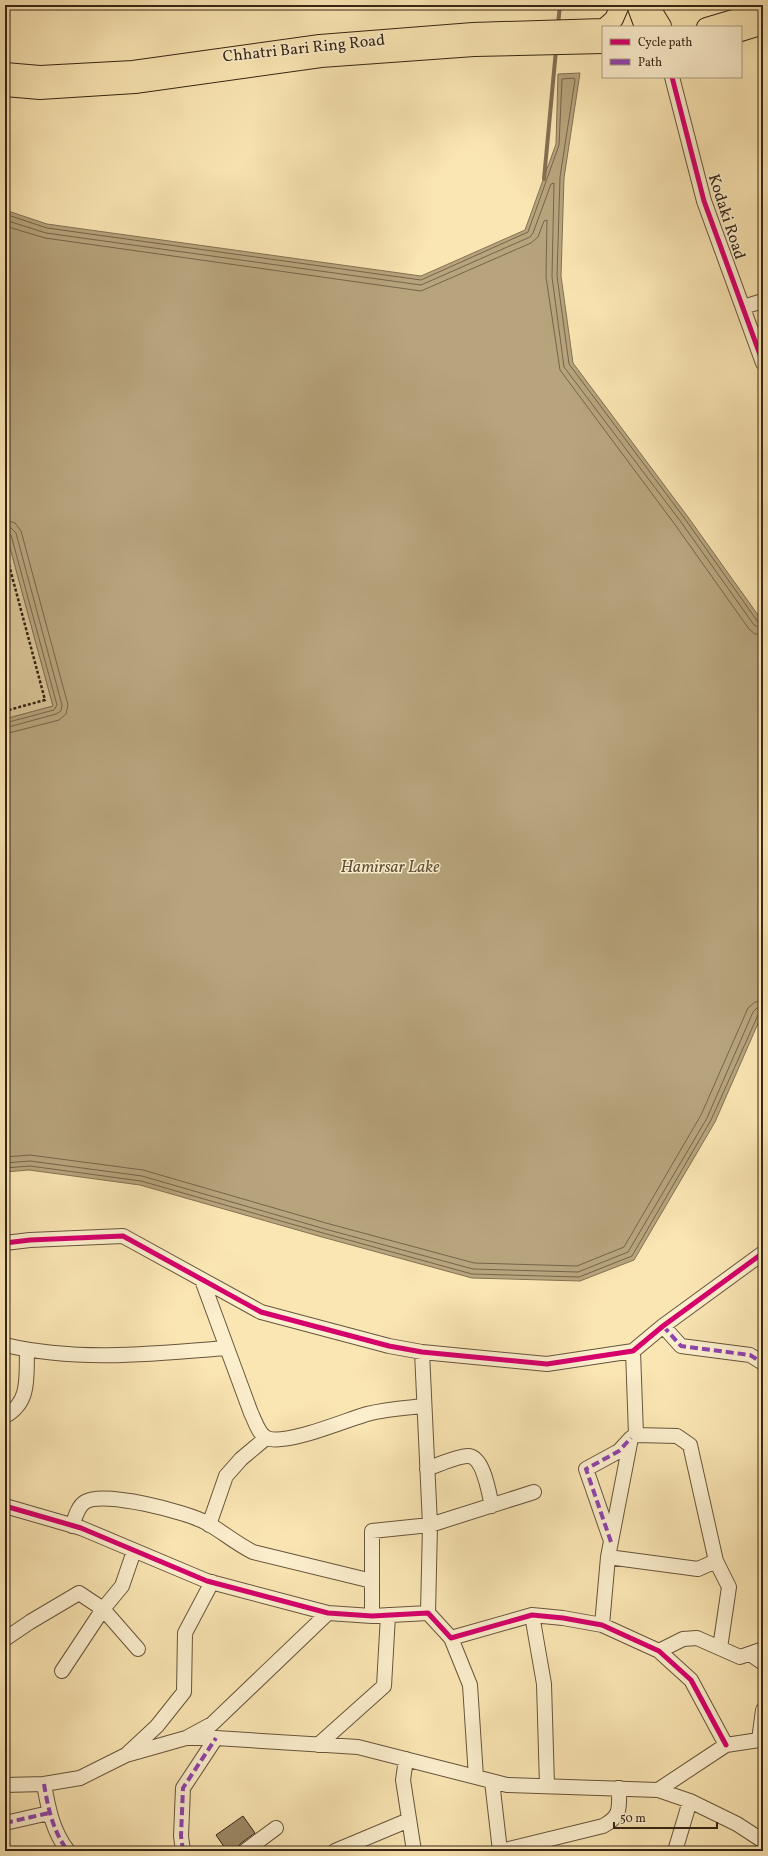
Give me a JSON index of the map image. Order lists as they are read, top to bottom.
{
  "streets": {
    "main road": ["Chhatri Bari Ring Road"],
    "street": ["Kodaki Road"]
  },
  "water": ["Hamirsar Lake"],
  "legend": ["Cycle path", "Path"],
  "scale_bar": "50 m"
}
